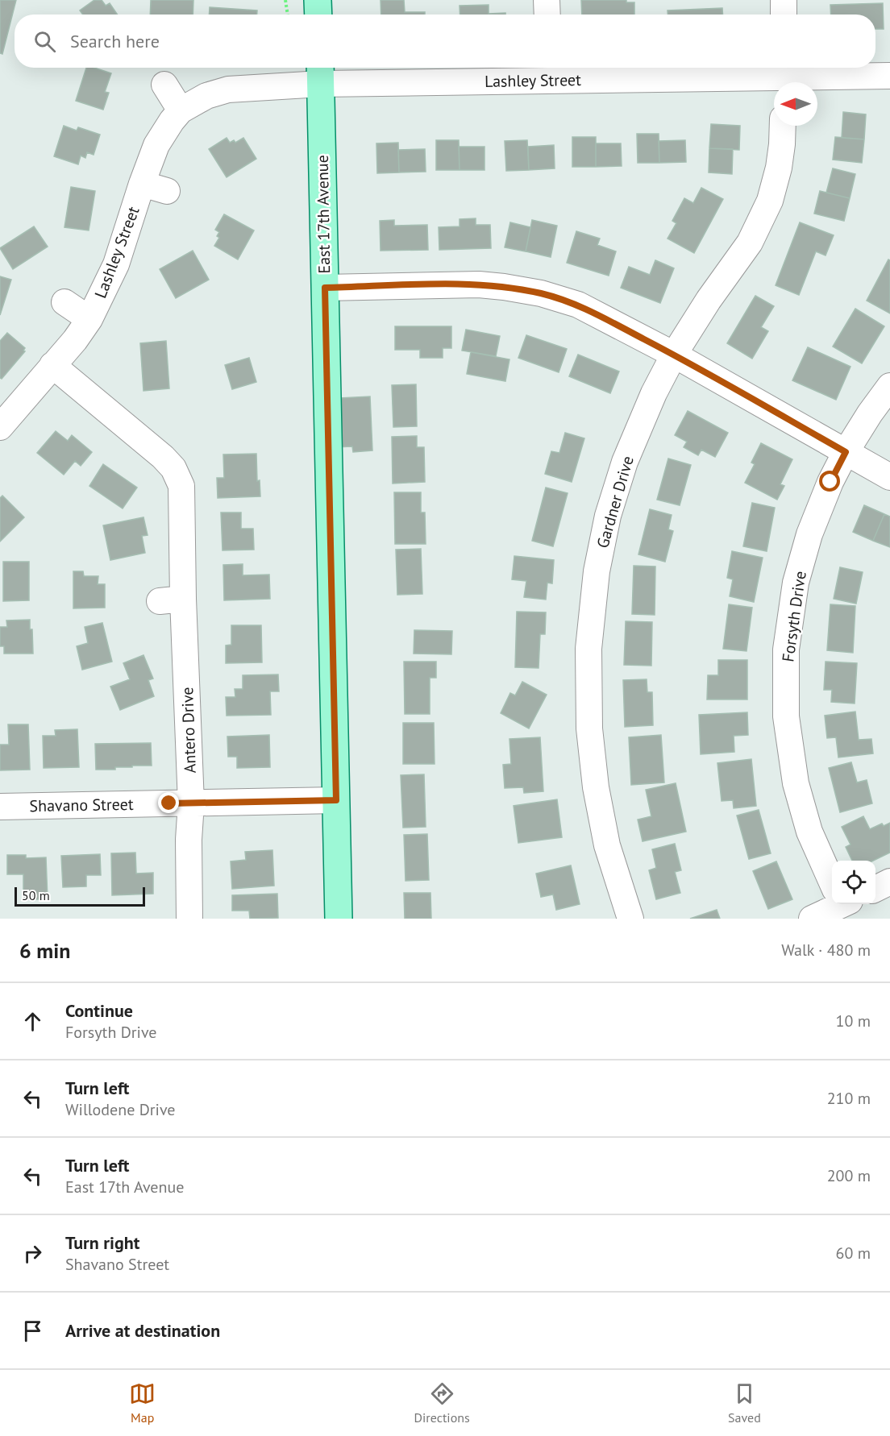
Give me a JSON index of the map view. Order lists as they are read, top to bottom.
{
  "streets": {
    "main road": ["East 17th Avenue"],
    "street": [
      "Lashley Street",
      "Gardner Drive",
      "Forsyth Drive",
      "Antero Drive",
      "Shavano Street"
    ]
  },
  "crossings": [
    ["Lashley Street", "East 17th Avenue"],
    ["Lashley Street", "Antero Drive"],
    ["East 17th Avenue", "Shavano Street"],
    ["Antero Drive", "Shavano Street"]
  ],
  "scale_bar": "50 m",
  "north": "left",
  "page": {
    "search": "Search here",
    "scale": "50 m",
    "heading": ["6 min", "Walk · 480 m"],
    "list": [
      ["Continue", "Forsyth Drive", "10 m"],
      ["Turn left", "Willodene Drive", "210 m"],
      ["Turn left", "East 17th Avenue", "200 m"],
      ["Turn right", "Shavano Street", "60 m"],
      "Arrive at destination"
    ],
    "nav": ["Map", "Directions", "Saved"]
  }
}
